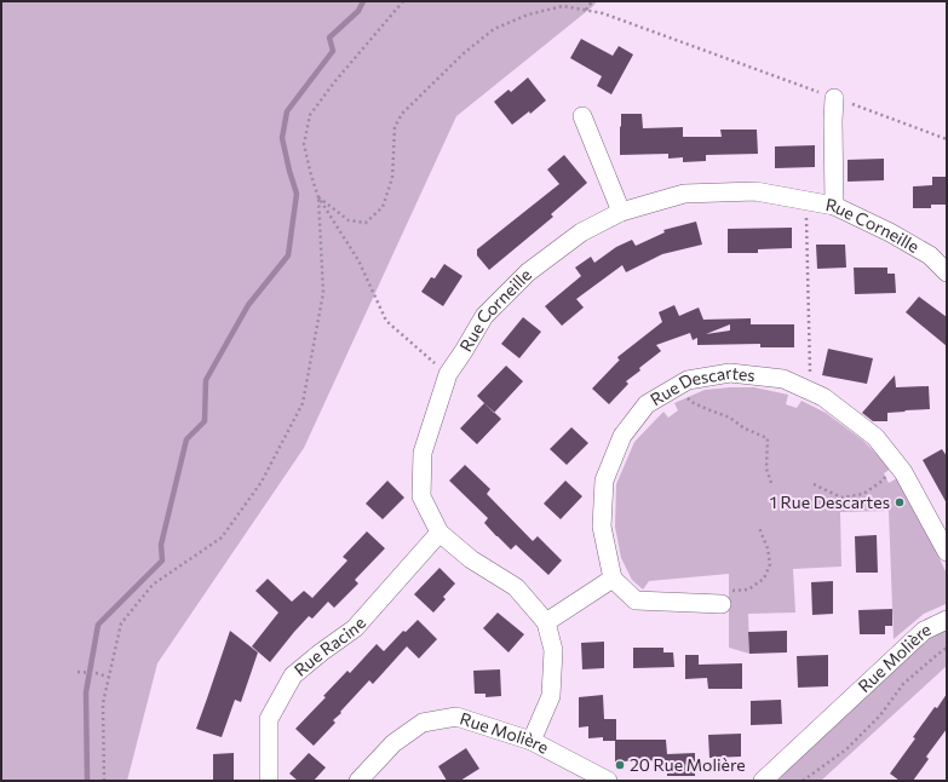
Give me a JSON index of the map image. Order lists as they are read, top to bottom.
{
  "streets": {
    "street": [
      "Rue Corneille",
      "Rue Descartes",
      "Rue Racine",
      "Rue Molière"
    ]
  },
  "crossings": [
    ["Rue Corneille", "Rue Racine"],
    ["Rue Corneille", "Rue Molière"]
  ],
  "places": ["1 Rue Descartes", "20 Rue Molière"]
}
